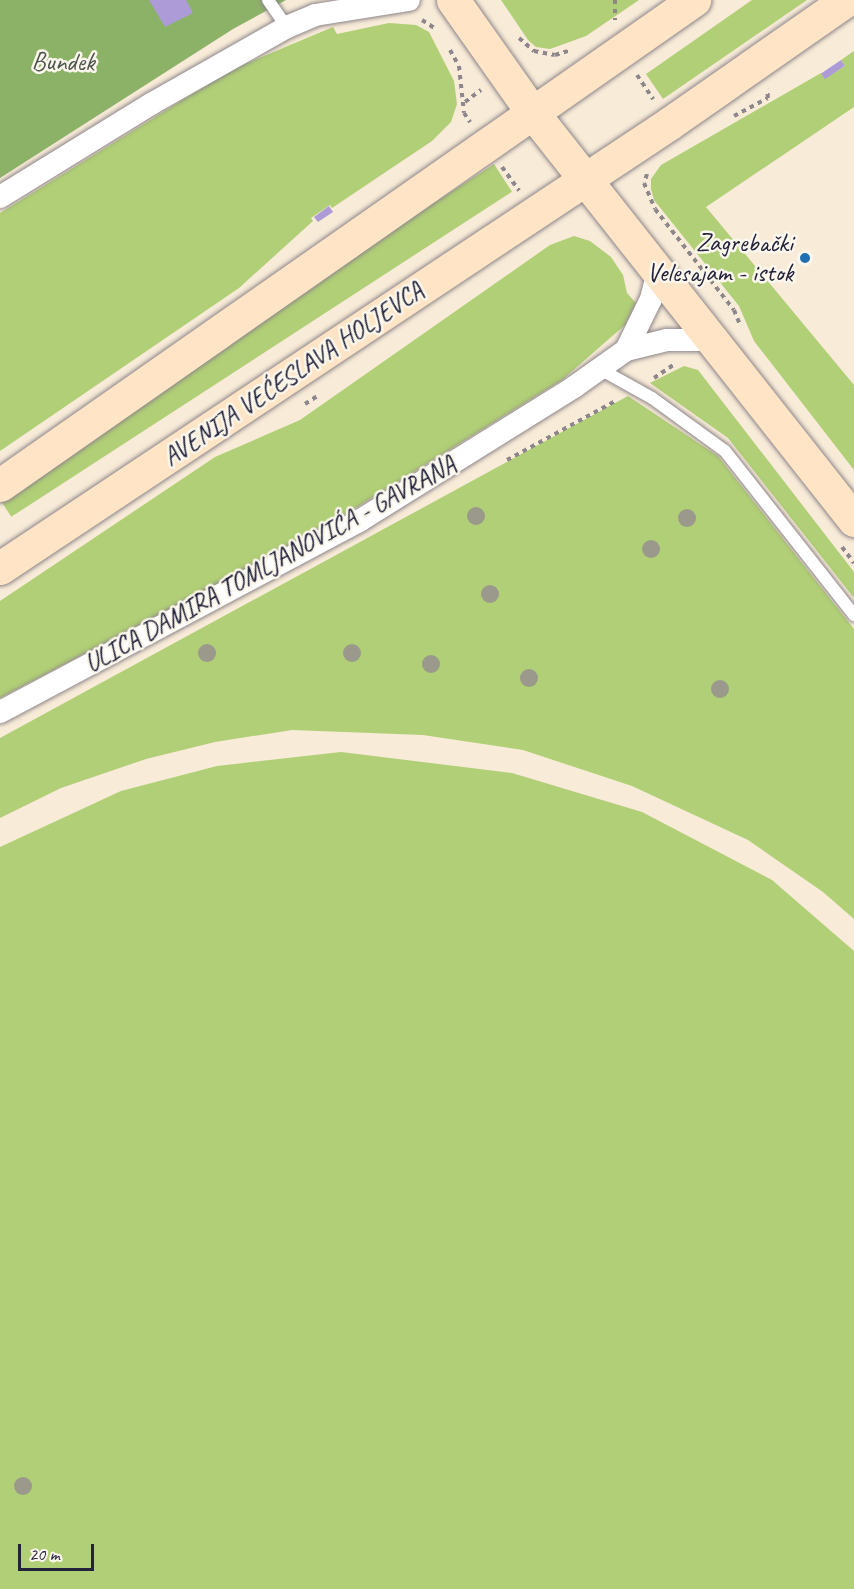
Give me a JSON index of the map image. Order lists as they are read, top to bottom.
{
  "streets": {
    "main road": ["AVENIJA VEĆESLAVA HOLJEVCA"],
    "street": ["ULICA DAMIRA TOMLJANOVIĆA - GAVRANA"]
  },
  "parks": ["Bundek"],
  "places": ["Zagrebački Velesajam - istok"],
  "scale_bar": "20 m"
}
